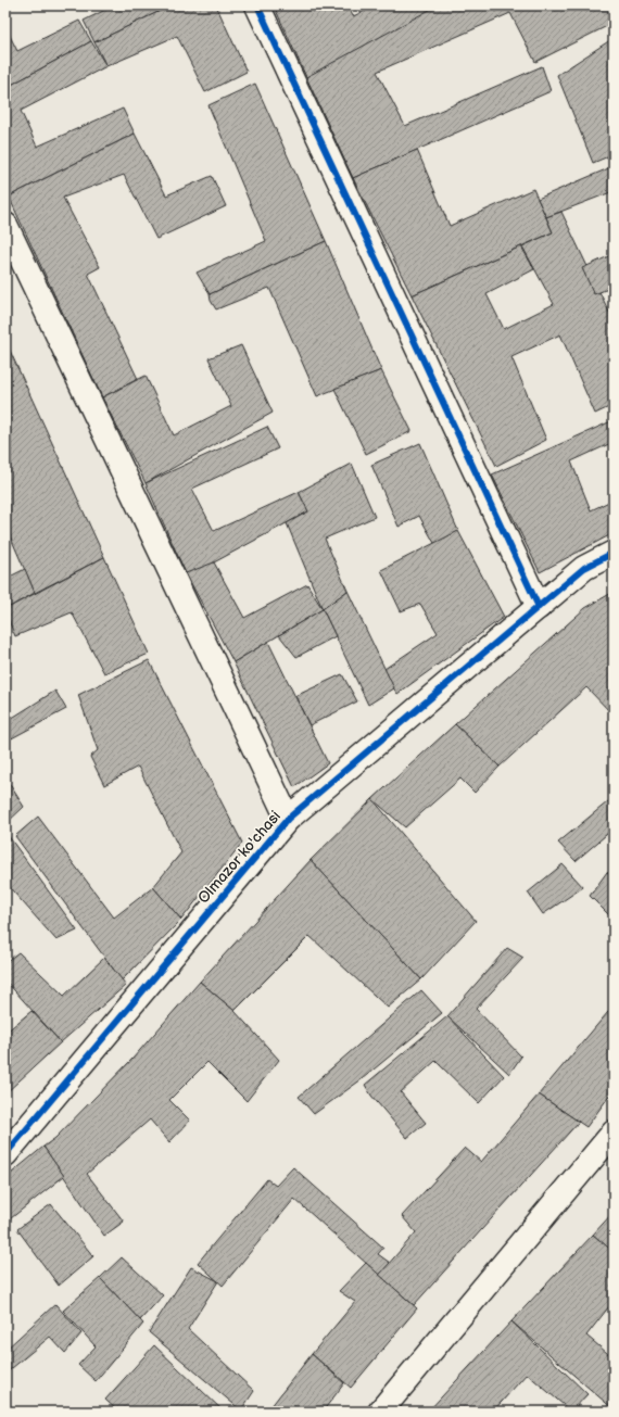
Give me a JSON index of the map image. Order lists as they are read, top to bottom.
{
  "streets": {
    "street": ["Olmazor ko'chasi"]
  }
}
